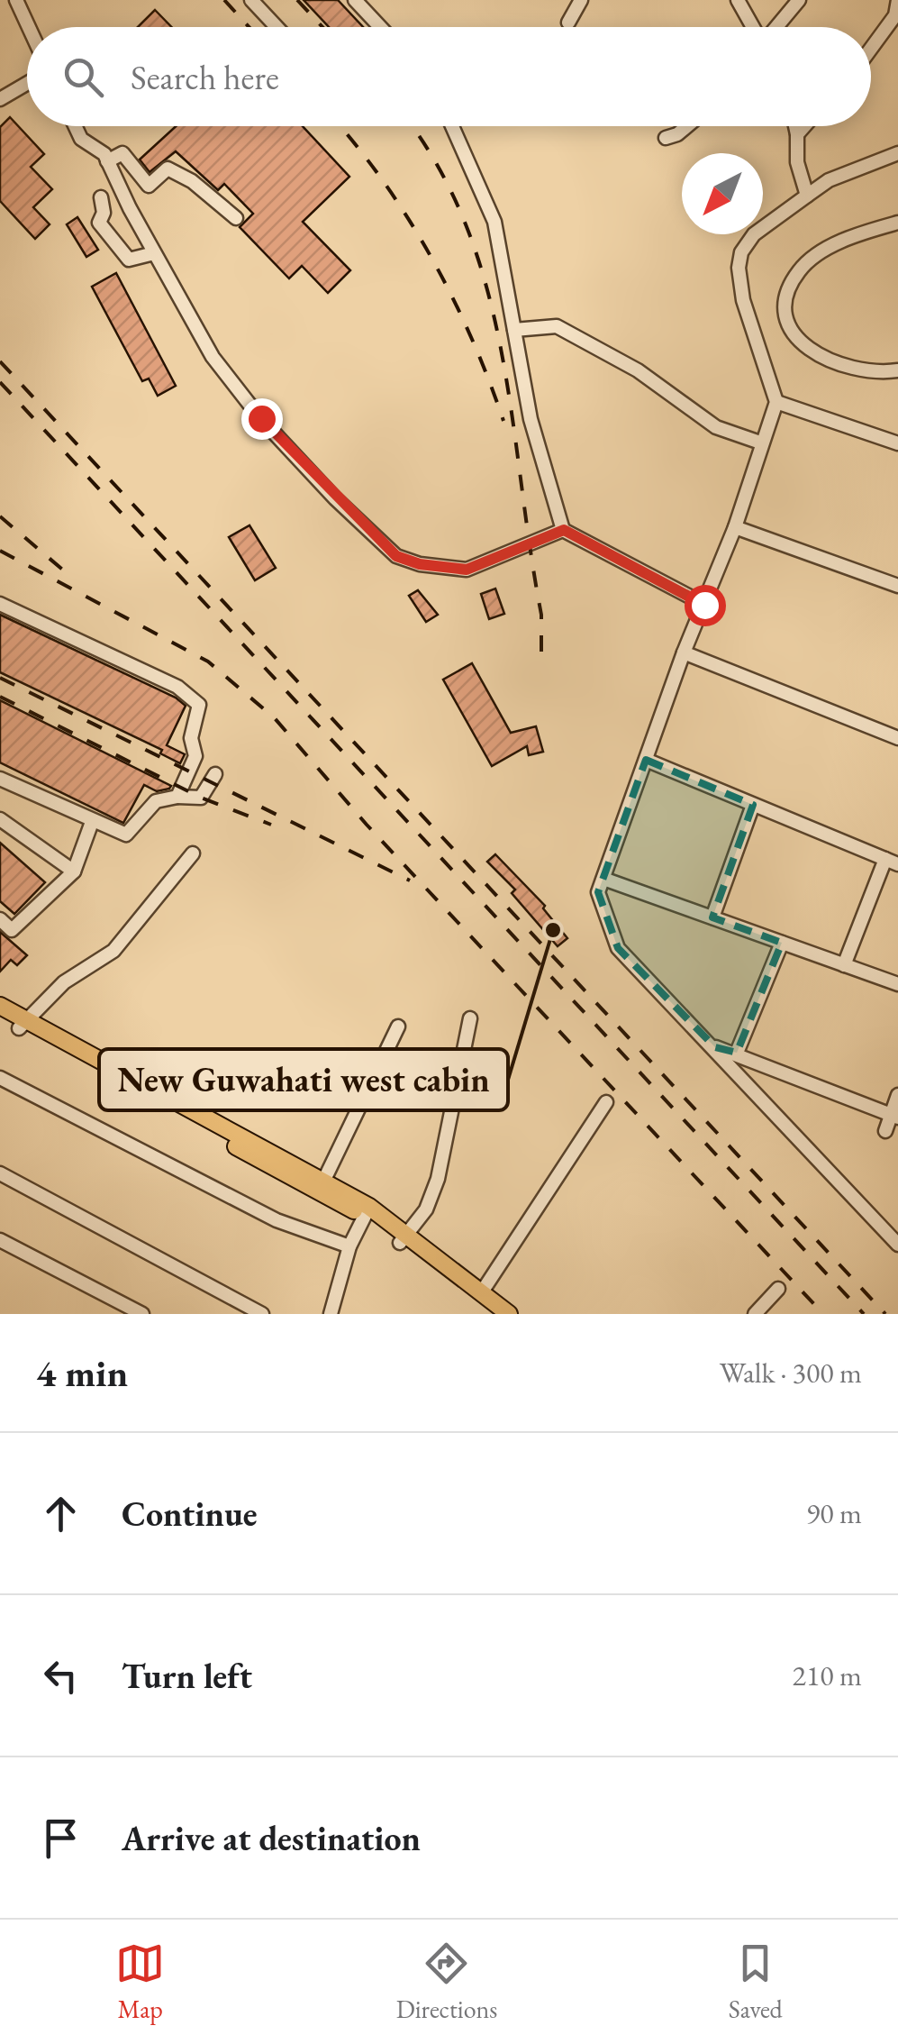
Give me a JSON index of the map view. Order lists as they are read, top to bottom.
{
  "places": ["New Guwahati west cabin"],
  "north": "bottom left",
  "page": {
    "search": "Search here",
    "heading": ["4 min", "Walk · 300 m"],
    "list": [
      ["Continue", "90 m"],
      ["Turn left", "210 m"],
      "Arrive at destination"
    ],
    "nav": ["Map", "Directions", "Saved"]
  }
}
